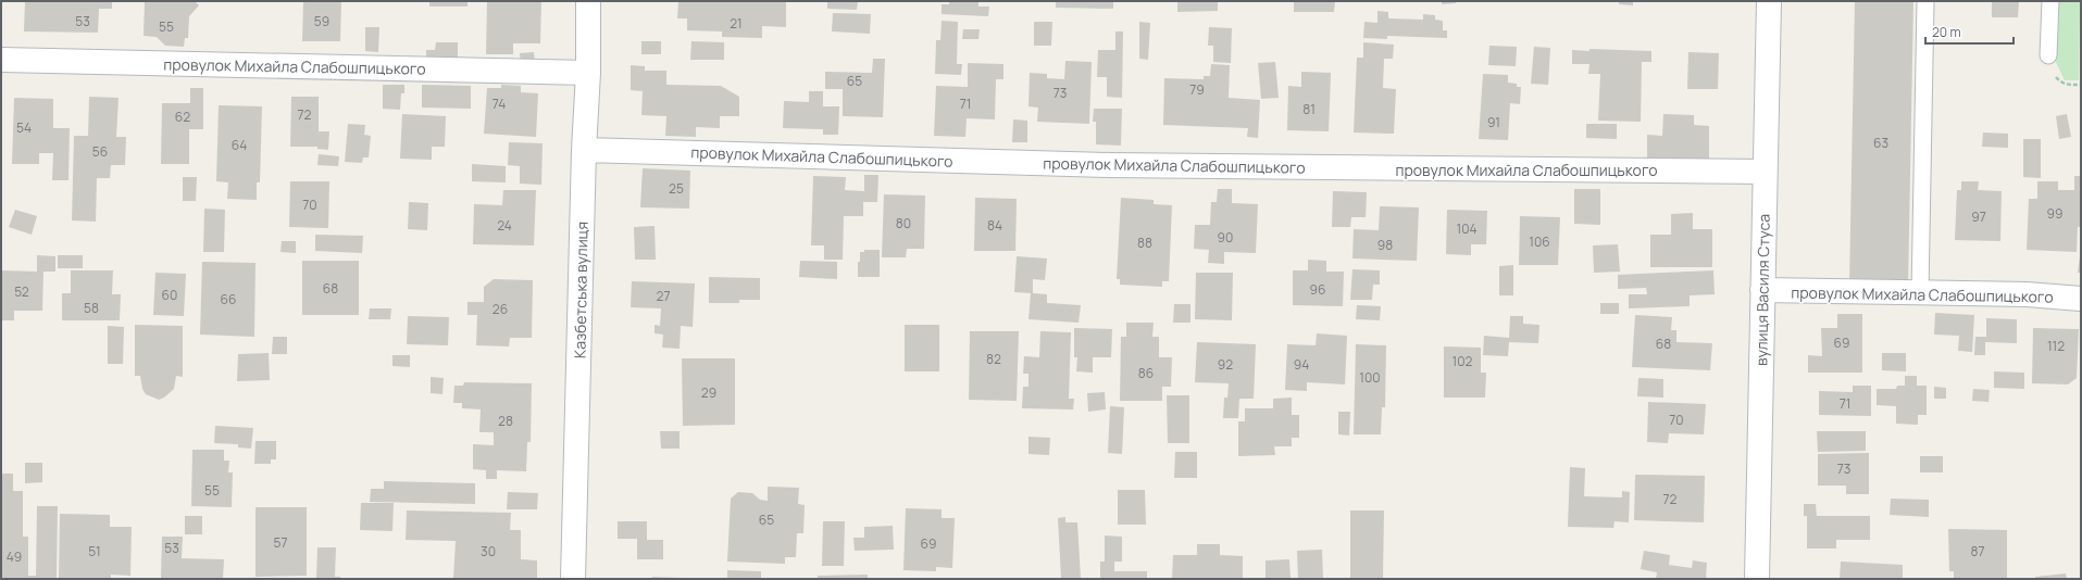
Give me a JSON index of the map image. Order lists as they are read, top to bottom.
{
  "streets": {
    "street": ["провулок Михайла Слабошпицького", "Казбетська вулиця", "вулиця Василя Стуса"]
  },
  "crossings": [
    ["провулок Михайла Слабошпицького", "Казбетська вулиця"],
    ["провулок Михайла Слабошпицького", "вулиця Василя Стуса"]
  ],
  "house_numbers": [
    "53",
    "59",
    "21",
    "55",
    "65",
    "79",
    "73",
    "74",
    "71",
    "81",
    "72",
    "62",
    "91",
    "54",
    "63",
    "64",
    "56",
    "25",
    "70",
    "99",
    "97",
    "80",
    "24",
    "84",
    "104",
    "90",
    "106",
    "88",
    "98",
    "68",
    "96",
    "52",
    "60",
    "27",
    "66",
    "58",
    "26",
    "69",
    "68",
    "112",
    "82",
    "102",
    "92",
    "94",
    "86",
    "100",
    "29",
    "71",
    "70",
    "28",
    "73",
    "55",
    "72",
    "65",
    "57",
    "69",
    "53",
    "51",
    "30",
    "87",
    "49"
  ],
  "scale_bar": "20 m"
}
